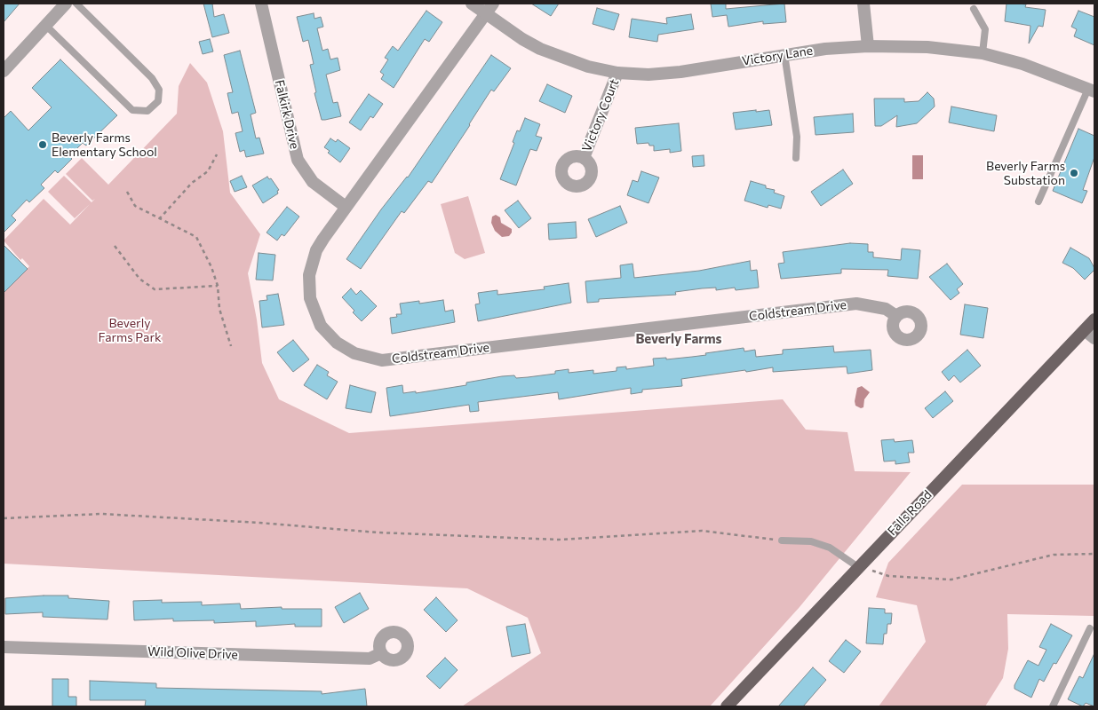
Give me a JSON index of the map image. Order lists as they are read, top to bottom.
{
  "streets": {
    "main road": ["Falls Road"],
    "street": [
      "Victory Lane",
      "Falkirk Drive",
      "Victory Court",
      "Coldstream Drive",
      "Wild Olive Drive"
    ]
  },
  "crossings": [
    ["Victory Lane", "Victory Court"],
    ["Victory Lane", "Coldstream Drive"],
    ["Falkirk Drive", "Coldstream Drive"]
  ],
  "districts": ["Beverly Farms"],
  "parks": ["Beverly Farms Park"],
  "places": ["Beverly Farms Elementary School", "Beverly Farms Substation"]
}
